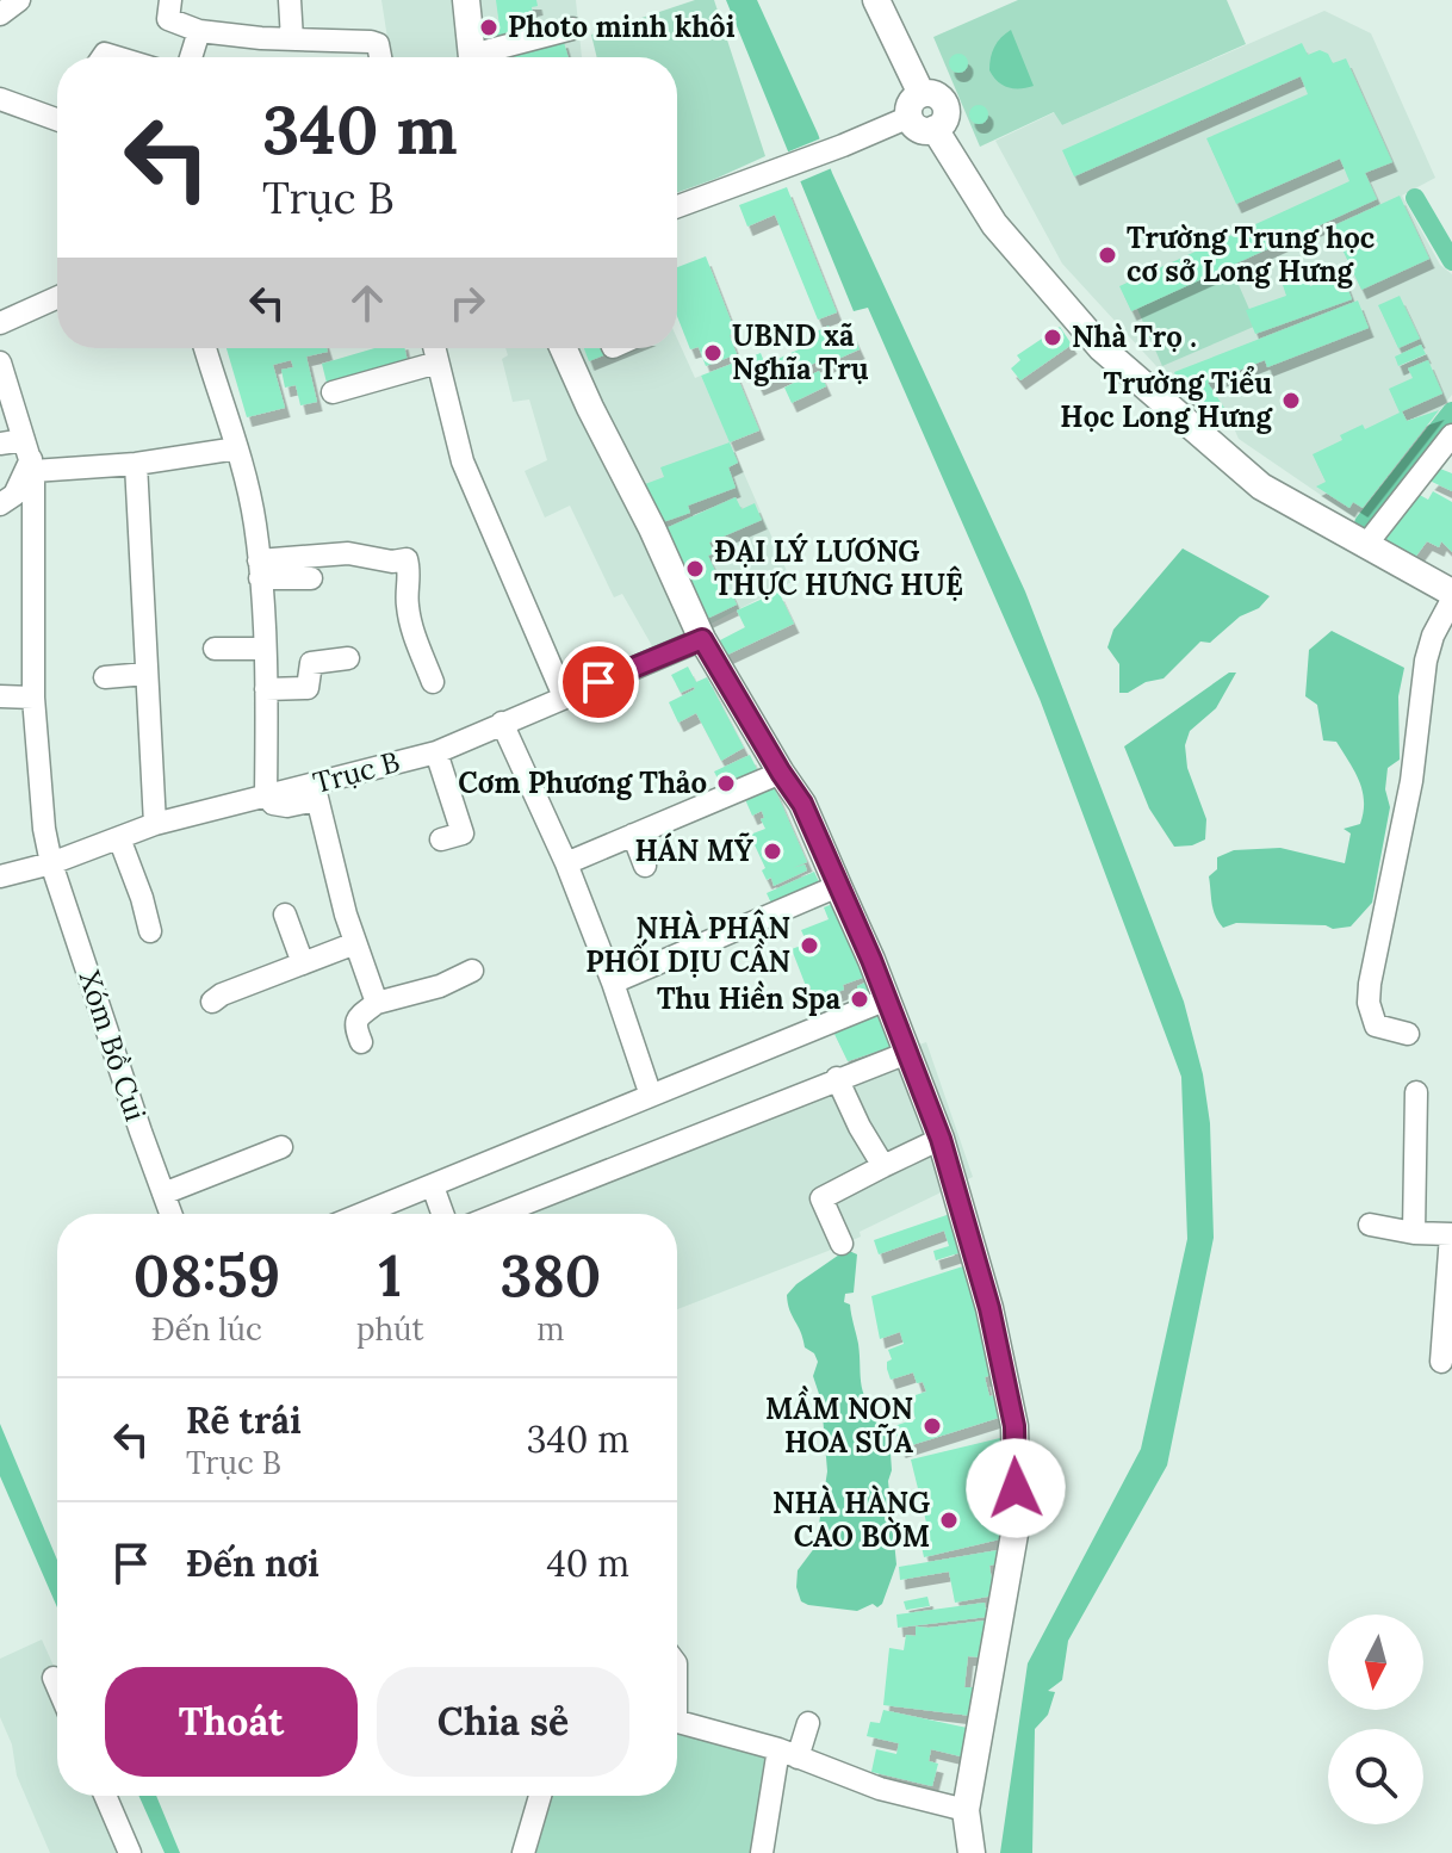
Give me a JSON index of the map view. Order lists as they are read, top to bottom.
{
  "streets": {
    "street": ["Trục B", "Xóm Bồ Cui"]
  },
  "crossings": [
    ["Trục B", "Xóm Bồ Cui"]
  ],
  "places": [
    "Photo minh khôi",
    "Trường Trung học cơ sở Long Hưng",
    "Nhà Trọ .",
    "UBND xã Nghĩa Trụ",
    "Trường Tiểu Học Long Hưng",
    "ĐẠI LÝ LƯƠNG THỰC HƯNG HUỆ",
    "Cơm Phương Thảo",
    "HÁN MỸ",
    "NHÀ PHÂN PHỐI DỊU CẦN",
    "Thu Hiền Spa",
    "MẦM NON HOA SỮA",
    "NHÀ HÀNG CAO BỜM"
  ],
  "north": "bottom",
  "page": {
    "turn": ["340 m", "Trục B"],
    "eta": [
      "08:59",
      "Đến lúc",
      "1",
      "phút",
      "380",
      "m"
    ],
    "list": [
      {
        "name": "Rẽ trái",
        "note": "Trục B",
        "value": "340 m"
      },
      {
        "name": "Đến nơi",
        "value": "40 m"
      }
    ],
    "buttons": ["Thoát", "Chia sẻ"]
  }
}
